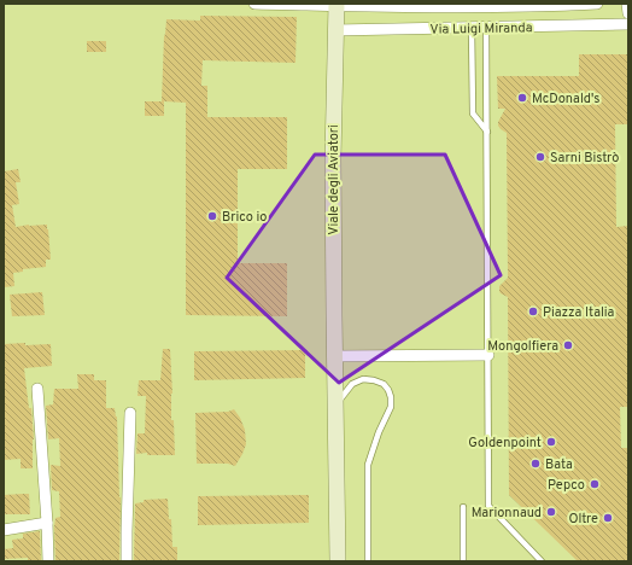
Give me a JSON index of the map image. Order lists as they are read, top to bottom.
{
  "streets": {
    "main road": ["Viale degli Aviatori"],
    "street": ["Via Luigi Miranda"]
  },
  "crossings": [
    ["Via Luigi Miranda", "Viale degli Aviatori"]
  ],
  "places": [
    "McDonald's",
    "Sarni Bistrò",
    "Brico io",
    "Piazza Italia",
    "Mongolfiera",
    "Goldenpoint",
    "Bata",
    "Pepco",
    "Marionnaud",
    "Oltre"
  ]
}
